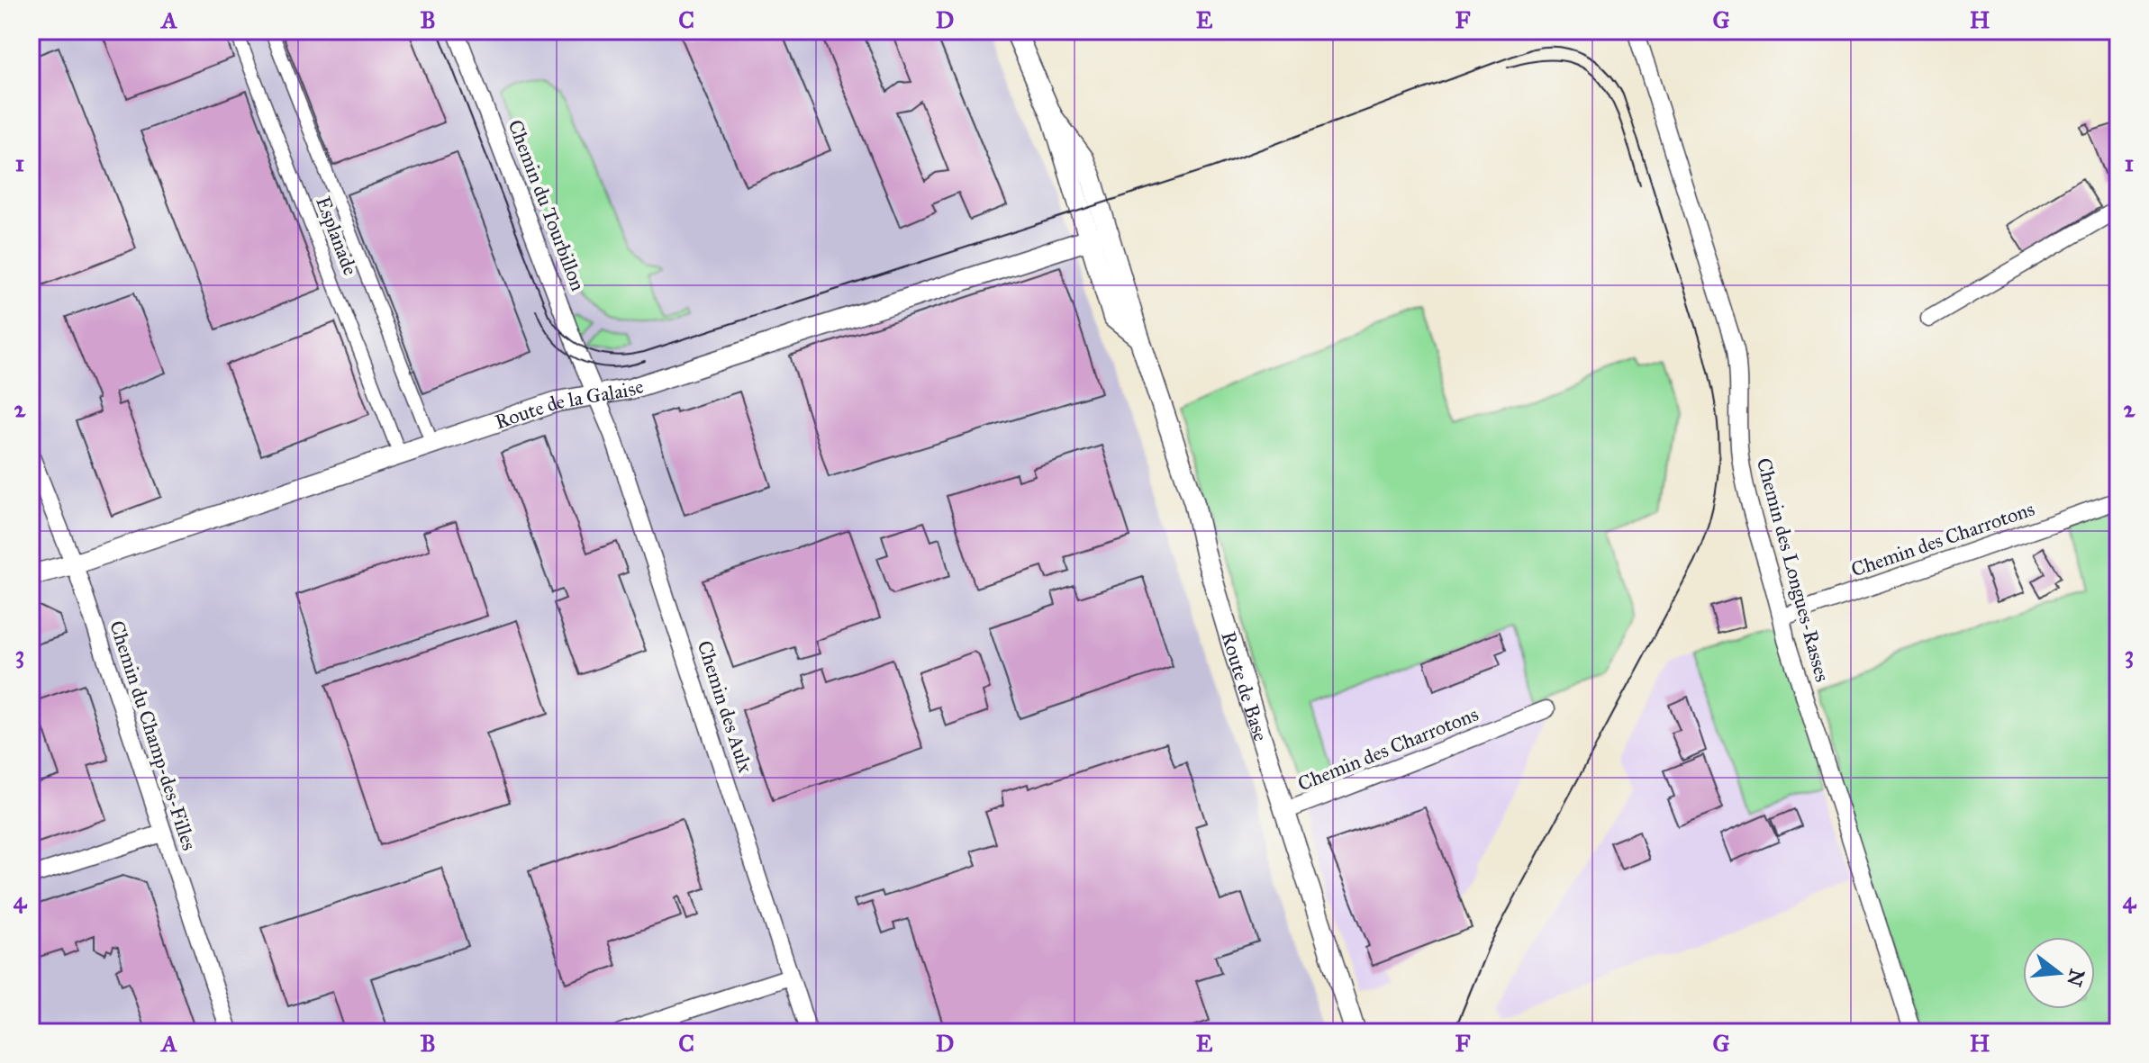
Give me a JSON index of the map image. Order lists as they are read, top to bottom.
{
  "streets": {
    "street": [
      "Chemin du Tourbillon",
      "Esplanade",
      "Route de la Galaise",
      "Chemin des Charrotons",
      "Chemin des Longues-Rasses",
      "Route de Base",
      "Chemin des Aulx",
      "Chemin du Champ-des-Filles"
    ]
  },
  "crossings": [
    ["Chemin du Tourbillon", "Route de la Galaise"],
    ["Chemin du Tourbillon", "Chemin des Aulx"],
    ["Esplanade", "Route de la Galaise"],
    ["Route de la Galaise", "Route de Base"],
    ["Route de la Galaise", "Chemin des Aulx"],
    ["Route de la Galaise", "Chemin du Champ-des-Filles"],
    ["Chemin des Charrotons", "Chemin des Longues-Rasses"],
    ["Chemin des Charrotons", "Route de Base"]
  ],
  "north": "right",
  "grid": {
    "columns": [
      "A",
      "B",
      "C",
      "D",
      "E",
      "F",
      "G",
      "H"
    ],
    "rows": [
      "1",
      "2",
      "3",
      "4"
    ]
  }
}
